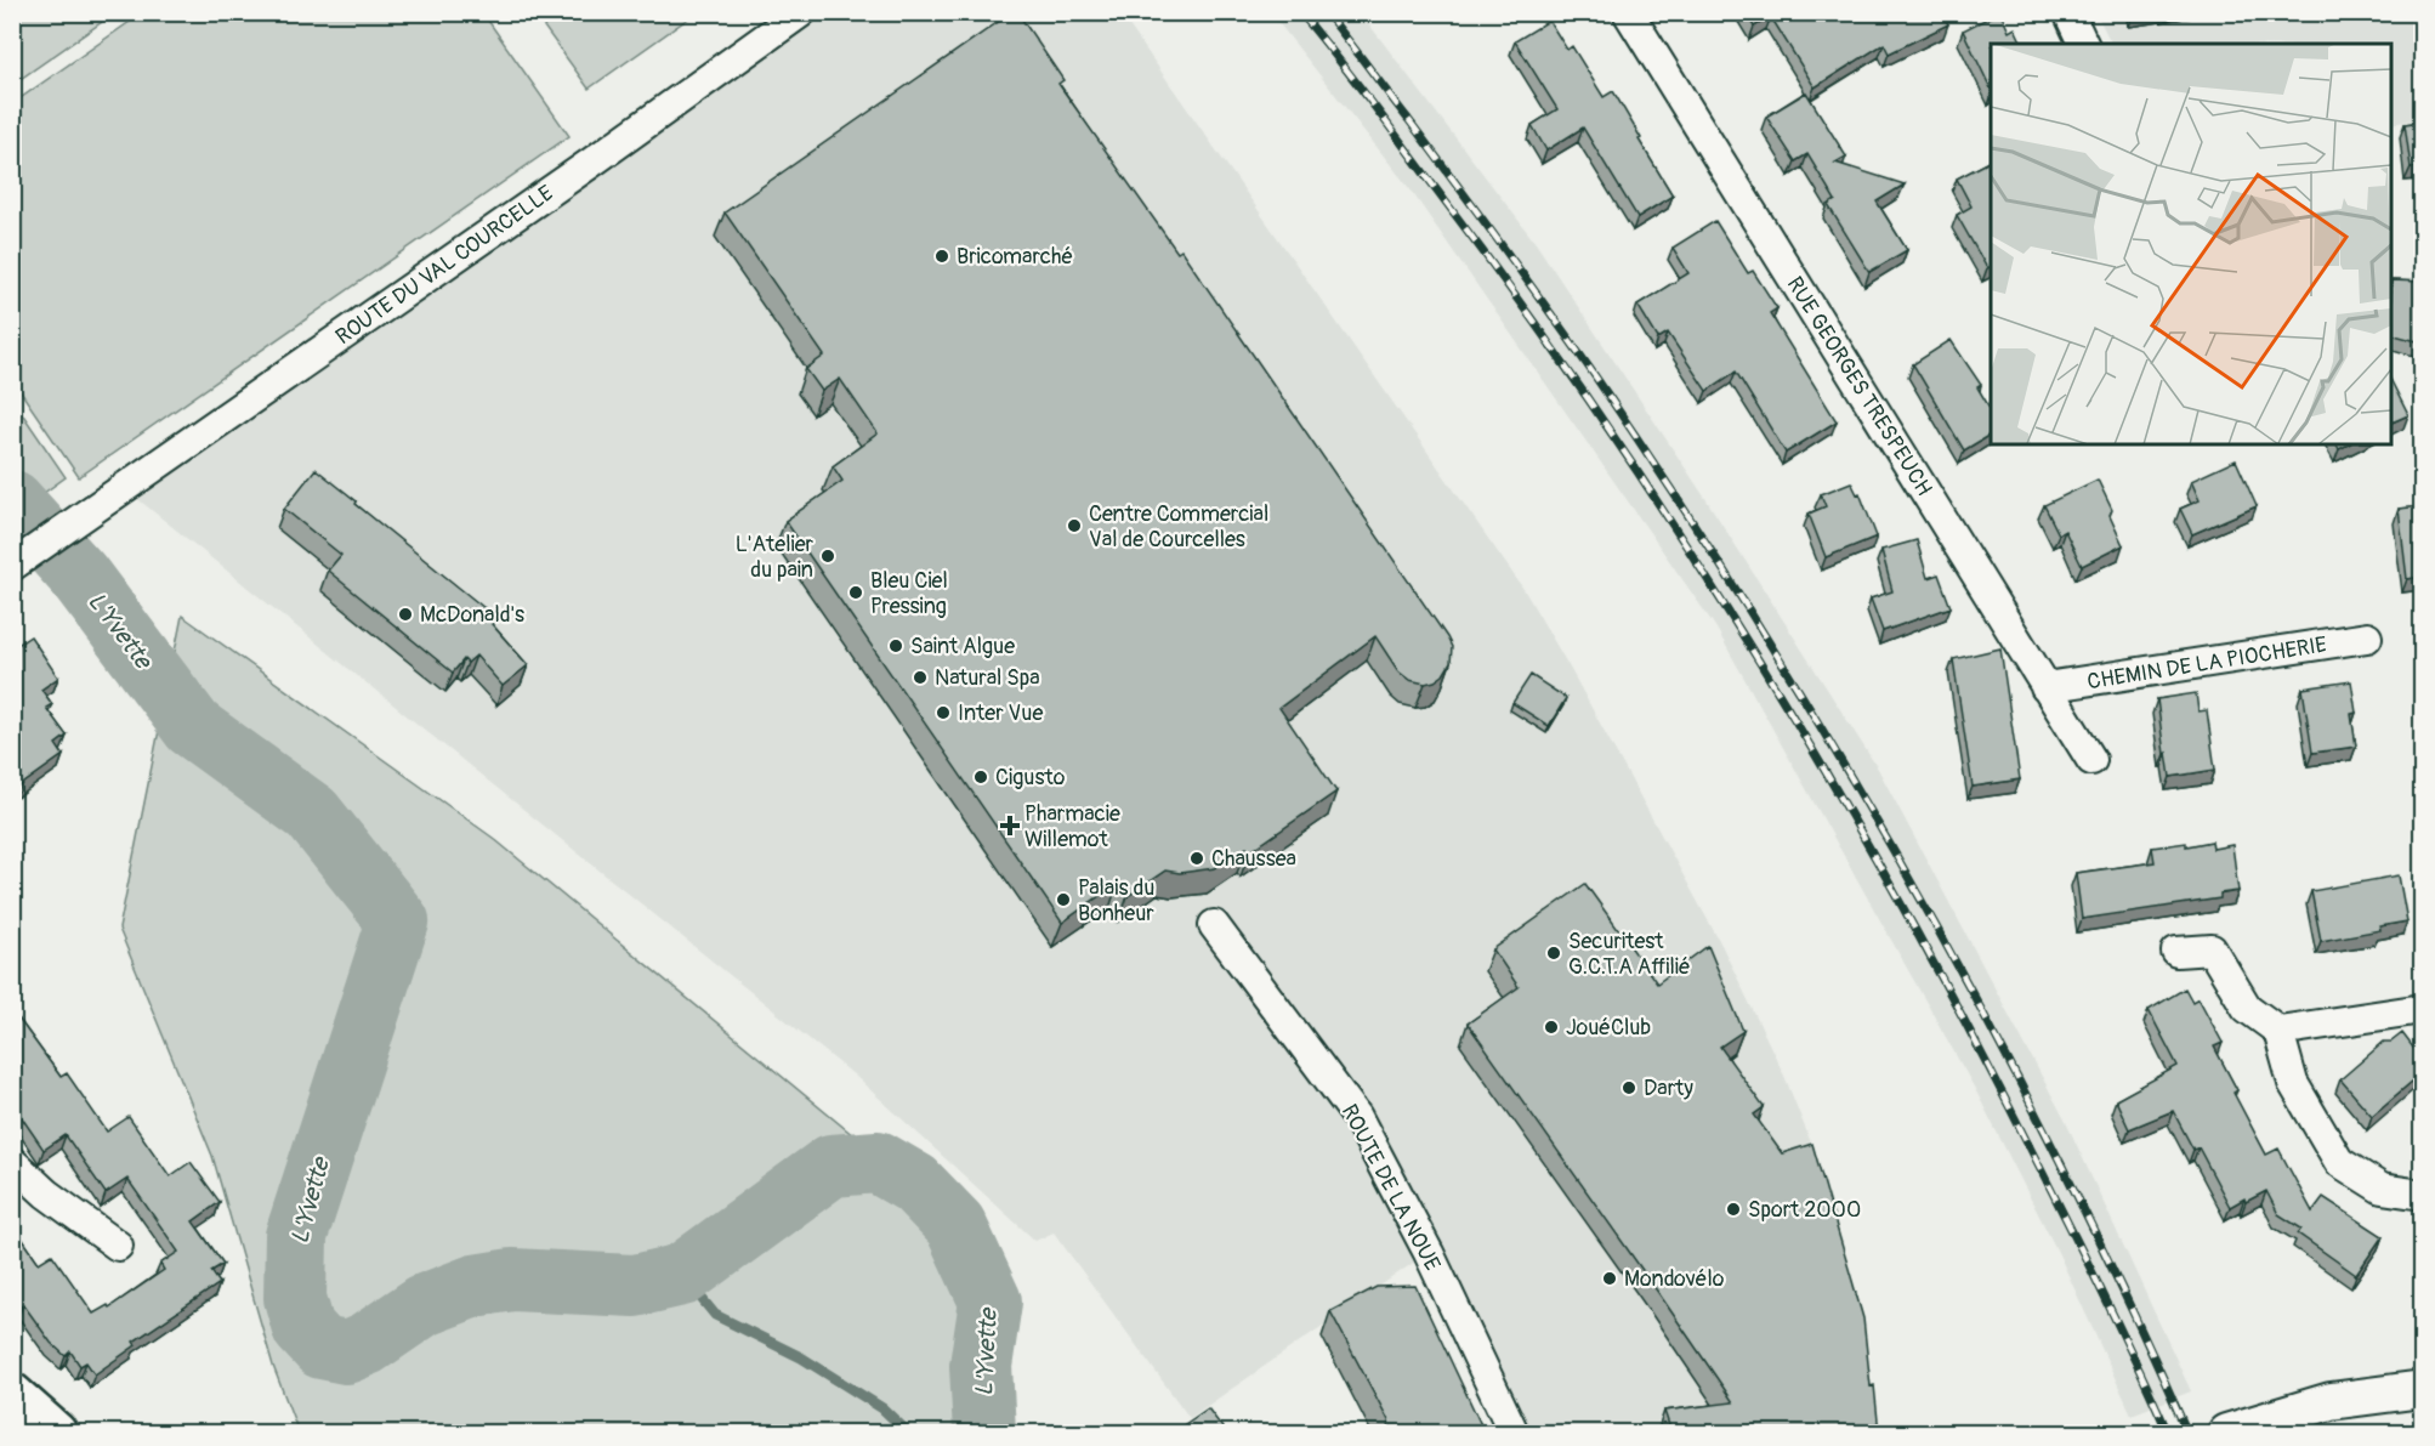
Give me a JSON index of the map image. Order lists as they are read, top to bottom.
{
  "streets": {
    "street": [
      "ROUTE DU VAL COURCELLE",
      "RUE GEORGES TRESPEUCH",
      "CHEMIN DE LA PIOCHERIE",
      "ROUTE DE LA NOUE"
    ]
  },
  "crossings": [
    ["RUE GEORGES TRESPEUCH", "CHEMIN DE LA PIOCHERIE"]
  ],
  "water": ["L'Yvette"],
  "places": {
    "other": [
      "Bricomarché",
      "Centre Commercial Val de Courcelles",
      "L'Atelier du pain",
      "Bleu Ciel Pressing",
      "McDonald's",
      "Saint Algue",
      "Natural Spa",
      "Inter Vue",
      "Cigusto",
      "Chaussea",
      "Palais du Bonheur",
      "Securitest G.C.T.A Affilié",
      "JouéClub",
      "Darty",
      "Sport 2000",
      "Mondovélo"
    ],
    "health": ["Pharmacie Willemot"]
  }
}
